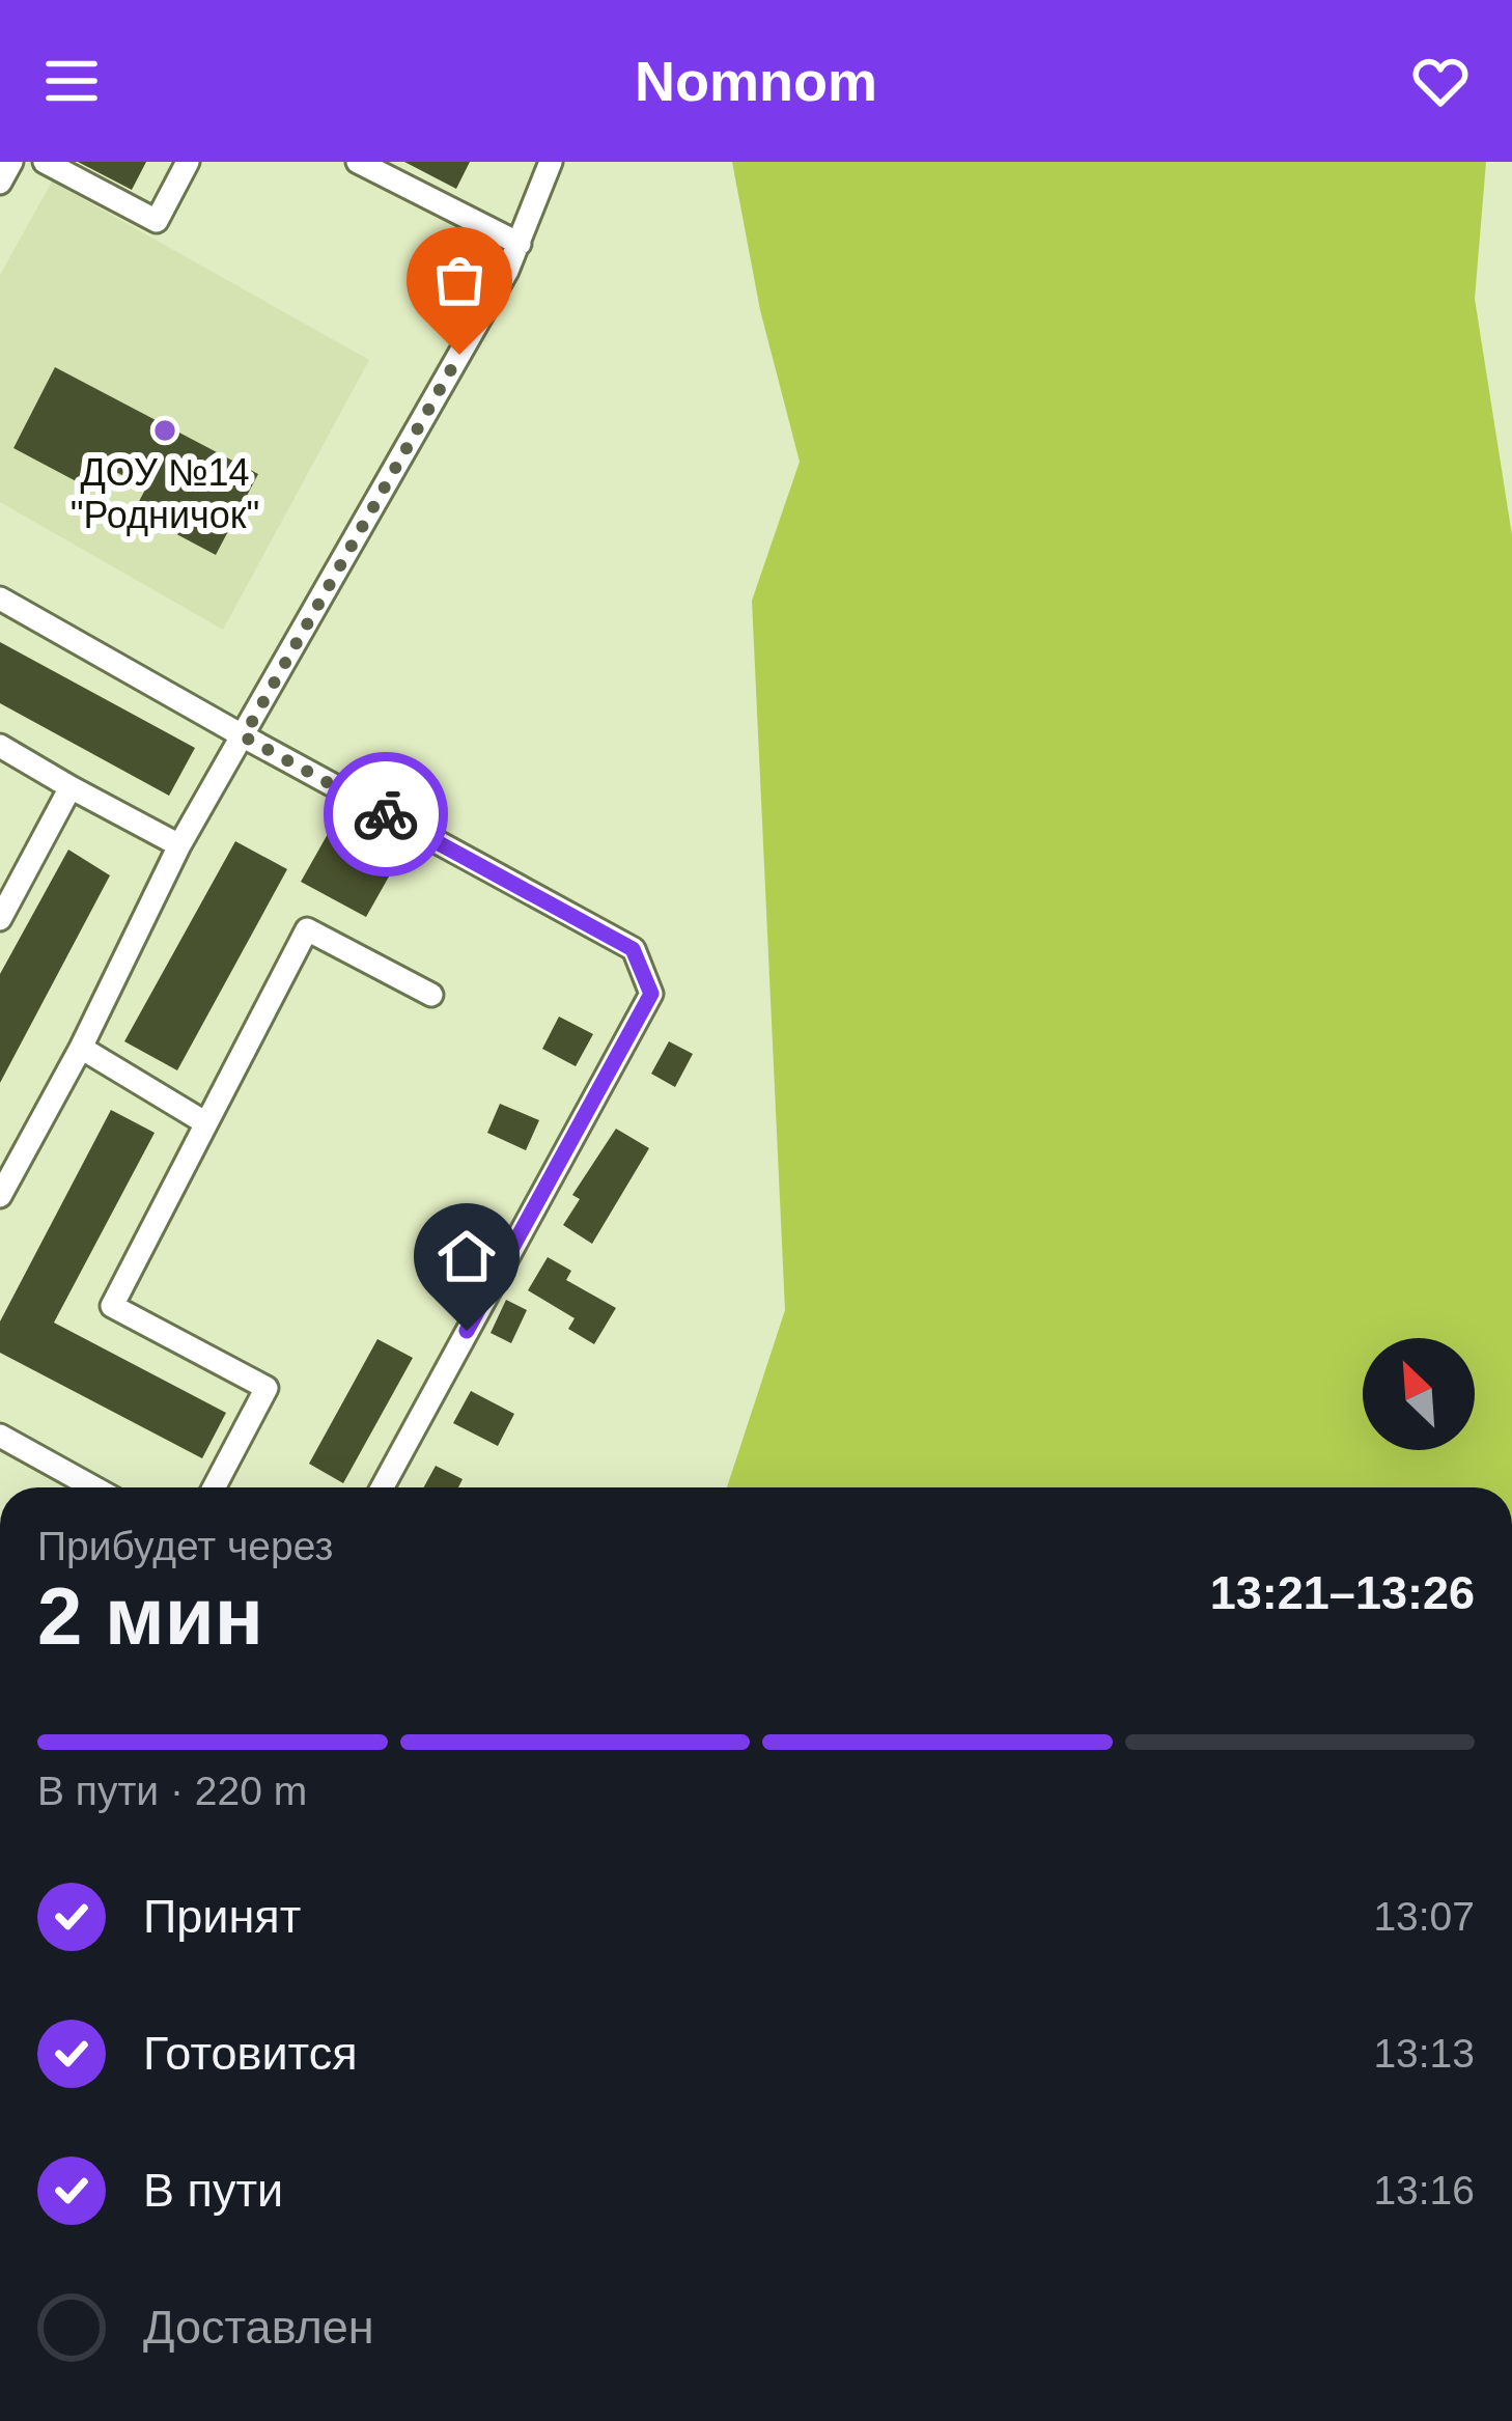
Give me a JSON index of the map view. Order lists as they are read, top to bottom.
{
  "places": ["ДОУ №14 \"Родничок\""],
  "north": "top left",
  "page": {
    "header": "Nomnom",
    "heading": ["2 мин", "Прибудет через", "13:21–13:26"],
    "bar": "В пути · 220 m",
    "list": [
      ["Принят", "13:07"],
      ["Готовится", "13:13"],
      ["В пути", "13:16"],
      "Доставлен"
    ]
  }
}
